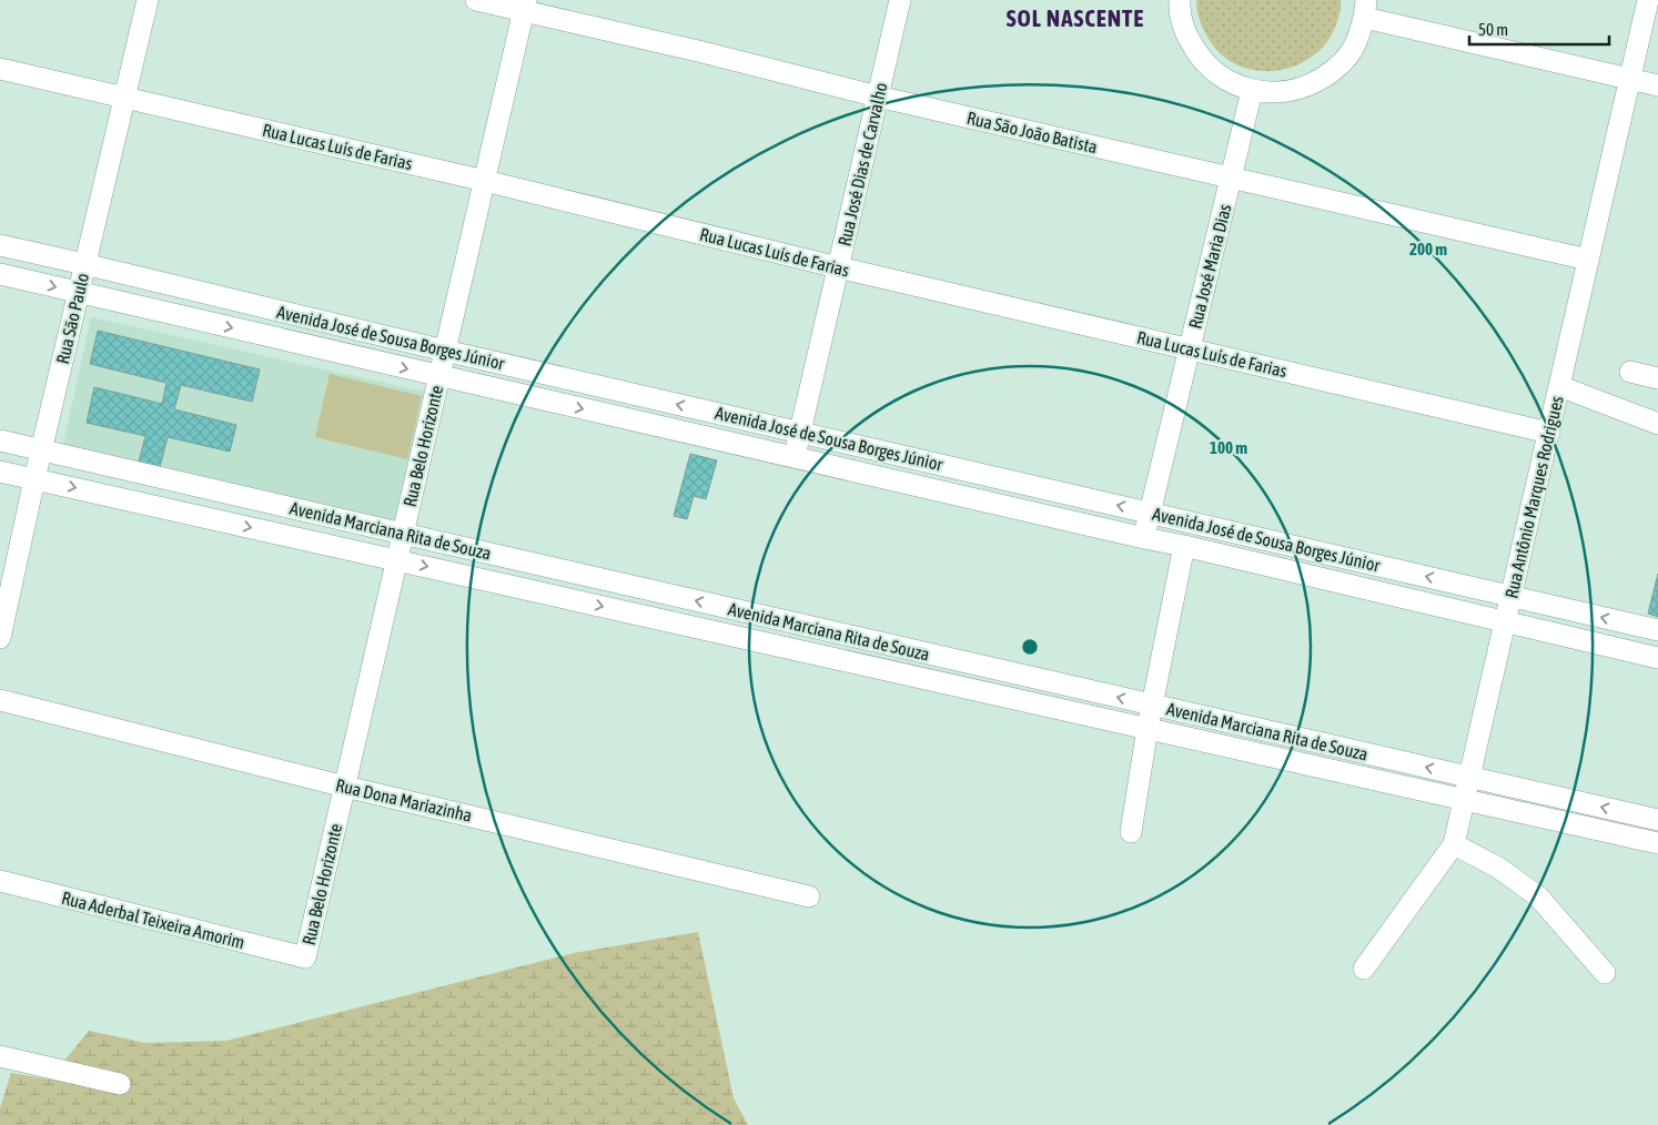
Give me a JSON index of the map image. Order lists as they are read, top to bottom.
{
  "streets": {
    "street": [
      "Rua São João Batista",
      "Rua Lucas Luís de Farias",
      "Rua José Dias de Carvalho",
      "Rua José Maria Dias",
      "Rua São Paulo",
      "Avenida José de Sousa Borges Júnior",
      "Rua Belo Horizonte",
      "Rua Antônio Marques Rodrigues",
      "Avenida Marciana Rita de Souza",
      "Rua Dona Mariazinha",
      "Rua Aderbal Teixeira Amorim"
    ]
  },
  "crossings": [
    ["Rua São João Batista", "Rua José Dias de Carvalho"],
    ["Rua São João Batista", "Rua José Maria Dias"],
    ["Rua São João Batista", "Rua Belo Horizonte"],
    ["Rua São João Batista", "Rua Antônio Marques Rodrigues"],
    ["Rua Lucas Luís de Farias", "Rua José Dias de Carvalho"],
    ["Rua Lucas Luís de Farias", "Rua José Maria Dias"],
    ["Rua Lucas Luís de Farias", "Rua São Paulo"],
    ["Rua Lucas Luís de Farias", "Rua Belo Horizonte"],
    ["Rua Lucas Luís de Farias", "Rua Antônio Marques Rodrigues"],
    ["Rua José Dias de Carvalho", "Avenida José de Sousa Borges Júnior"],
    ["Rua José Maria Dias", "Avenida José de Sousa Borges Júnior"],
    ["Rua São Paulo", "Avenida José de Sousa Borges Júnior"],
    ["Rua São Paulo", "Avenida Marciana Rita de Souza"],
    ["Avenida José de Sousa Borges Júnior", "Rua Belo Horizonte"],
    ["Avenida José de Sousa Borges Júnior", "Rua Antônio Marques Rodrigues"],
    ["Rua Belo Horizonte", "Avenida Marciana Rita de Souza"],
    ["Rua Belo Horizonte", "Rua Dona Mariazinha"],
    ["Rua Belo Horizonte", "Rua Aderbal Teixeira Amorim"],
    ["Rua Antônio Marques Rodrigues", "Avenida Marciana Rita de Souza"]
  ],
  "districts": ["SOL NASCENTE"],
  "scale_bar": "50 m",
  "rings": ["200 m", "100 m"]
}
